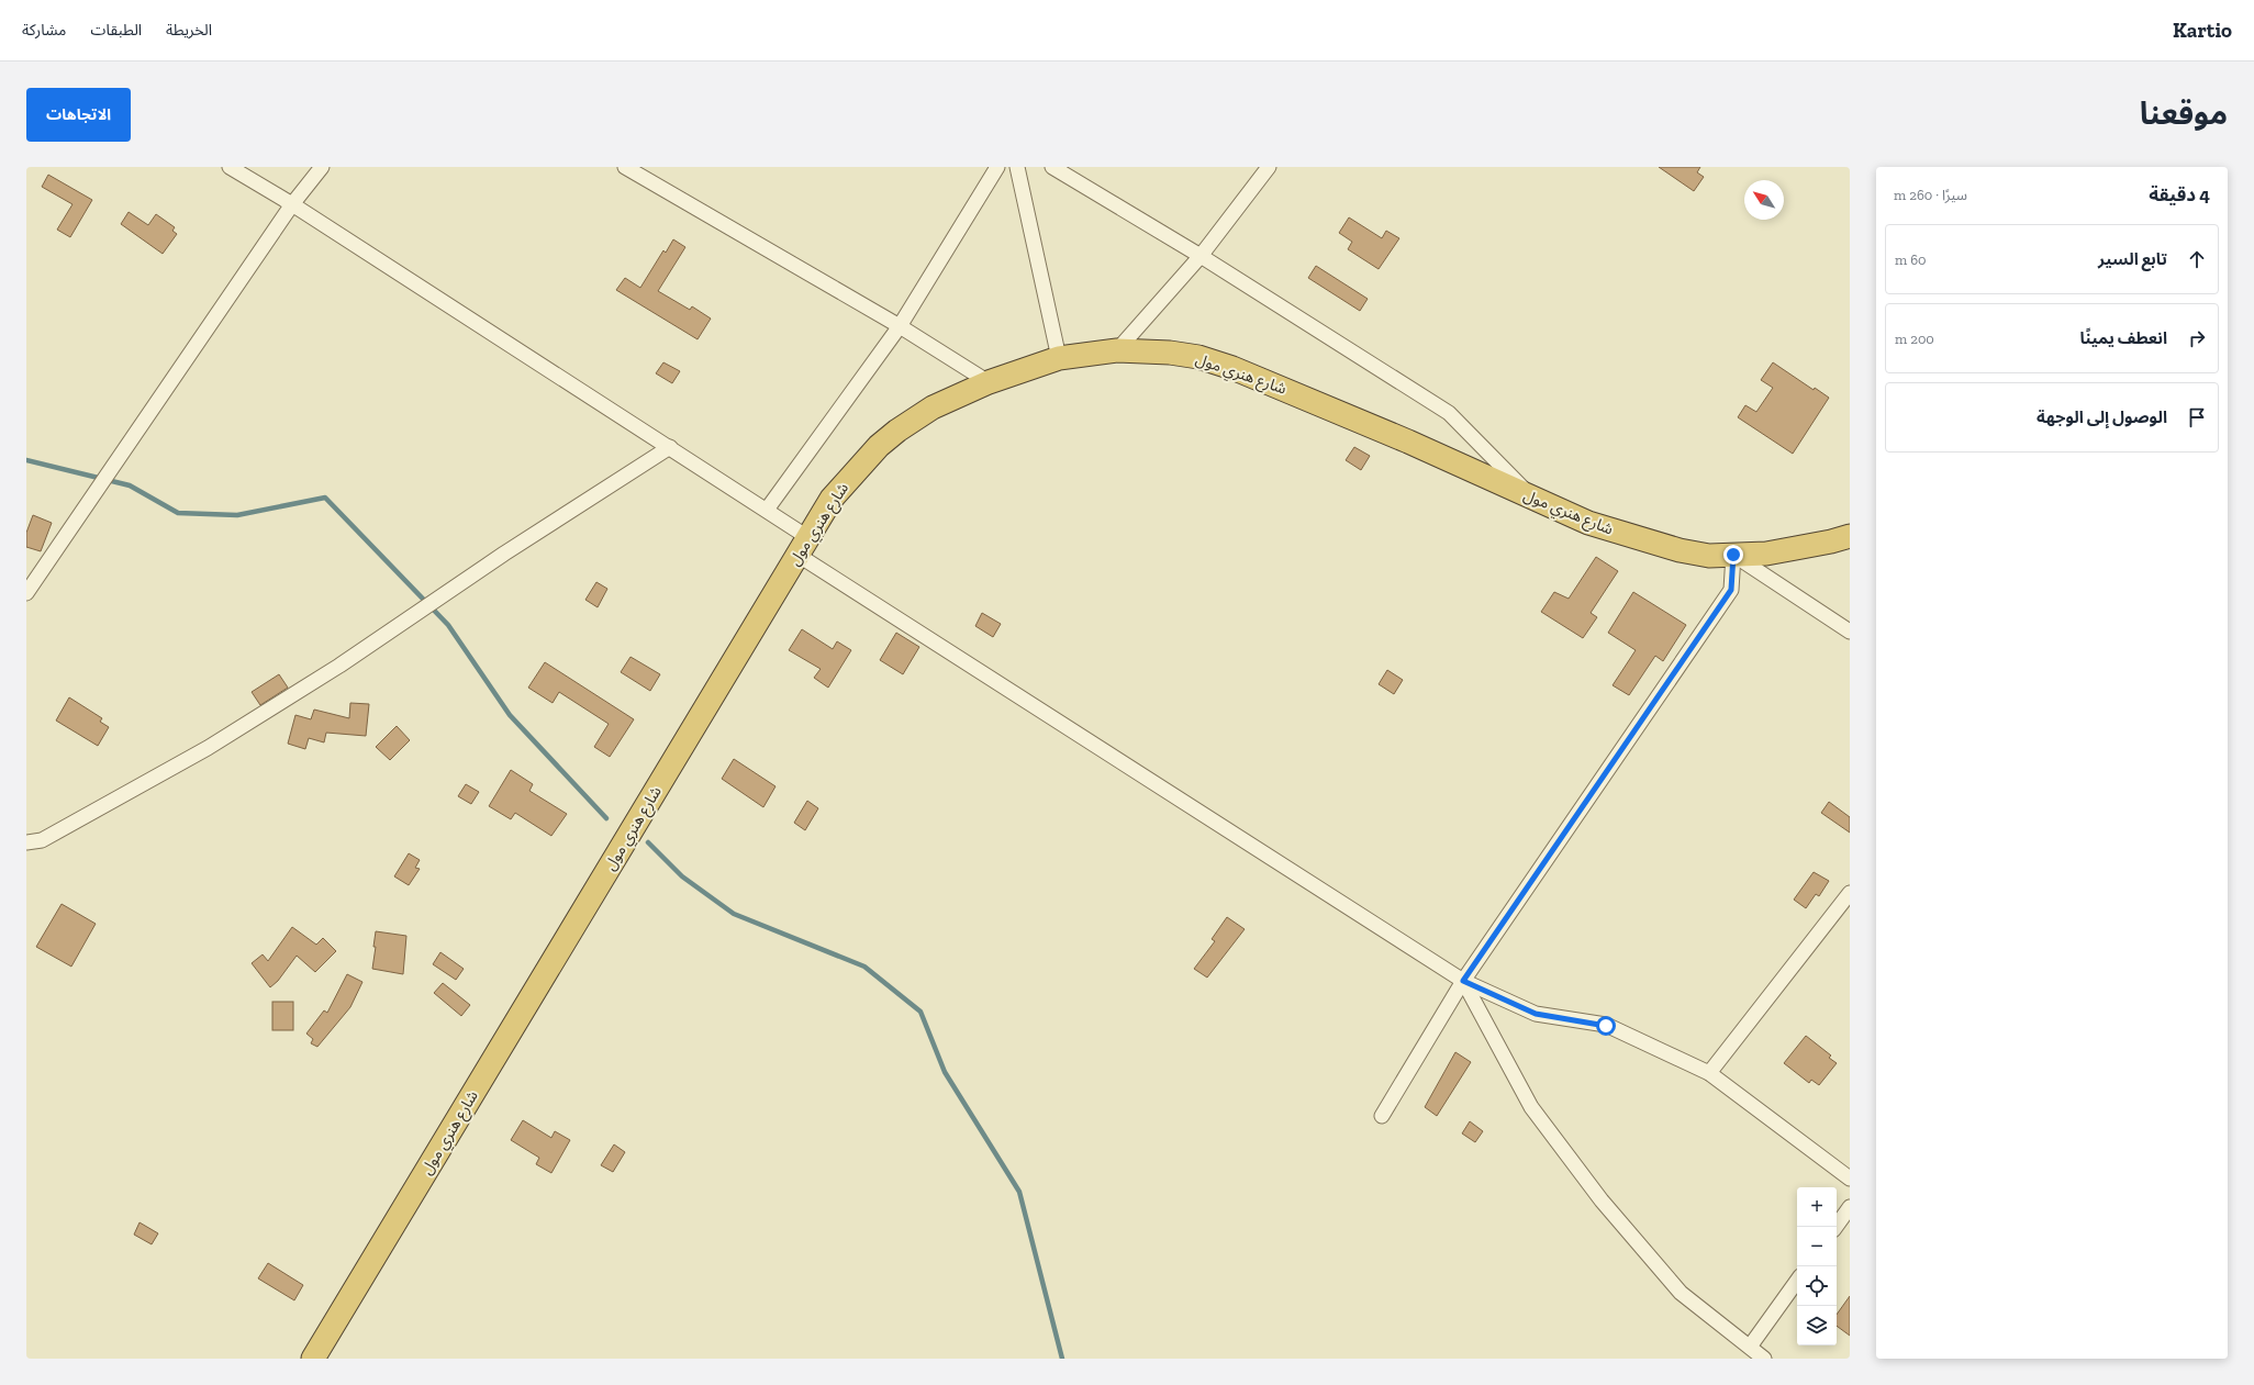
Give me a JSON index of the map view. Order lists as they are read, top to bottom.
{
  "streets": {
    "highway": ["شارع هنري مول"]
  },
  "north": "top left",
  "page": {
    "header": "Kartio",
    "nav": ["الخريطة", "الطبقات", "مشاركة"],
    "title": "موقعنا",
    "buttons": "الاتجاهات",
    "heading": ["4 دقيقة", "سيرًا · 260 m"],
    "list": [
      ["تابع السير", "60 m"],
      ["انعطف يمينًا", "200 m"],
      "الوصول إلى الوجهة"
    ],
    "map_buttons": ["+", "−"]
  }
}
